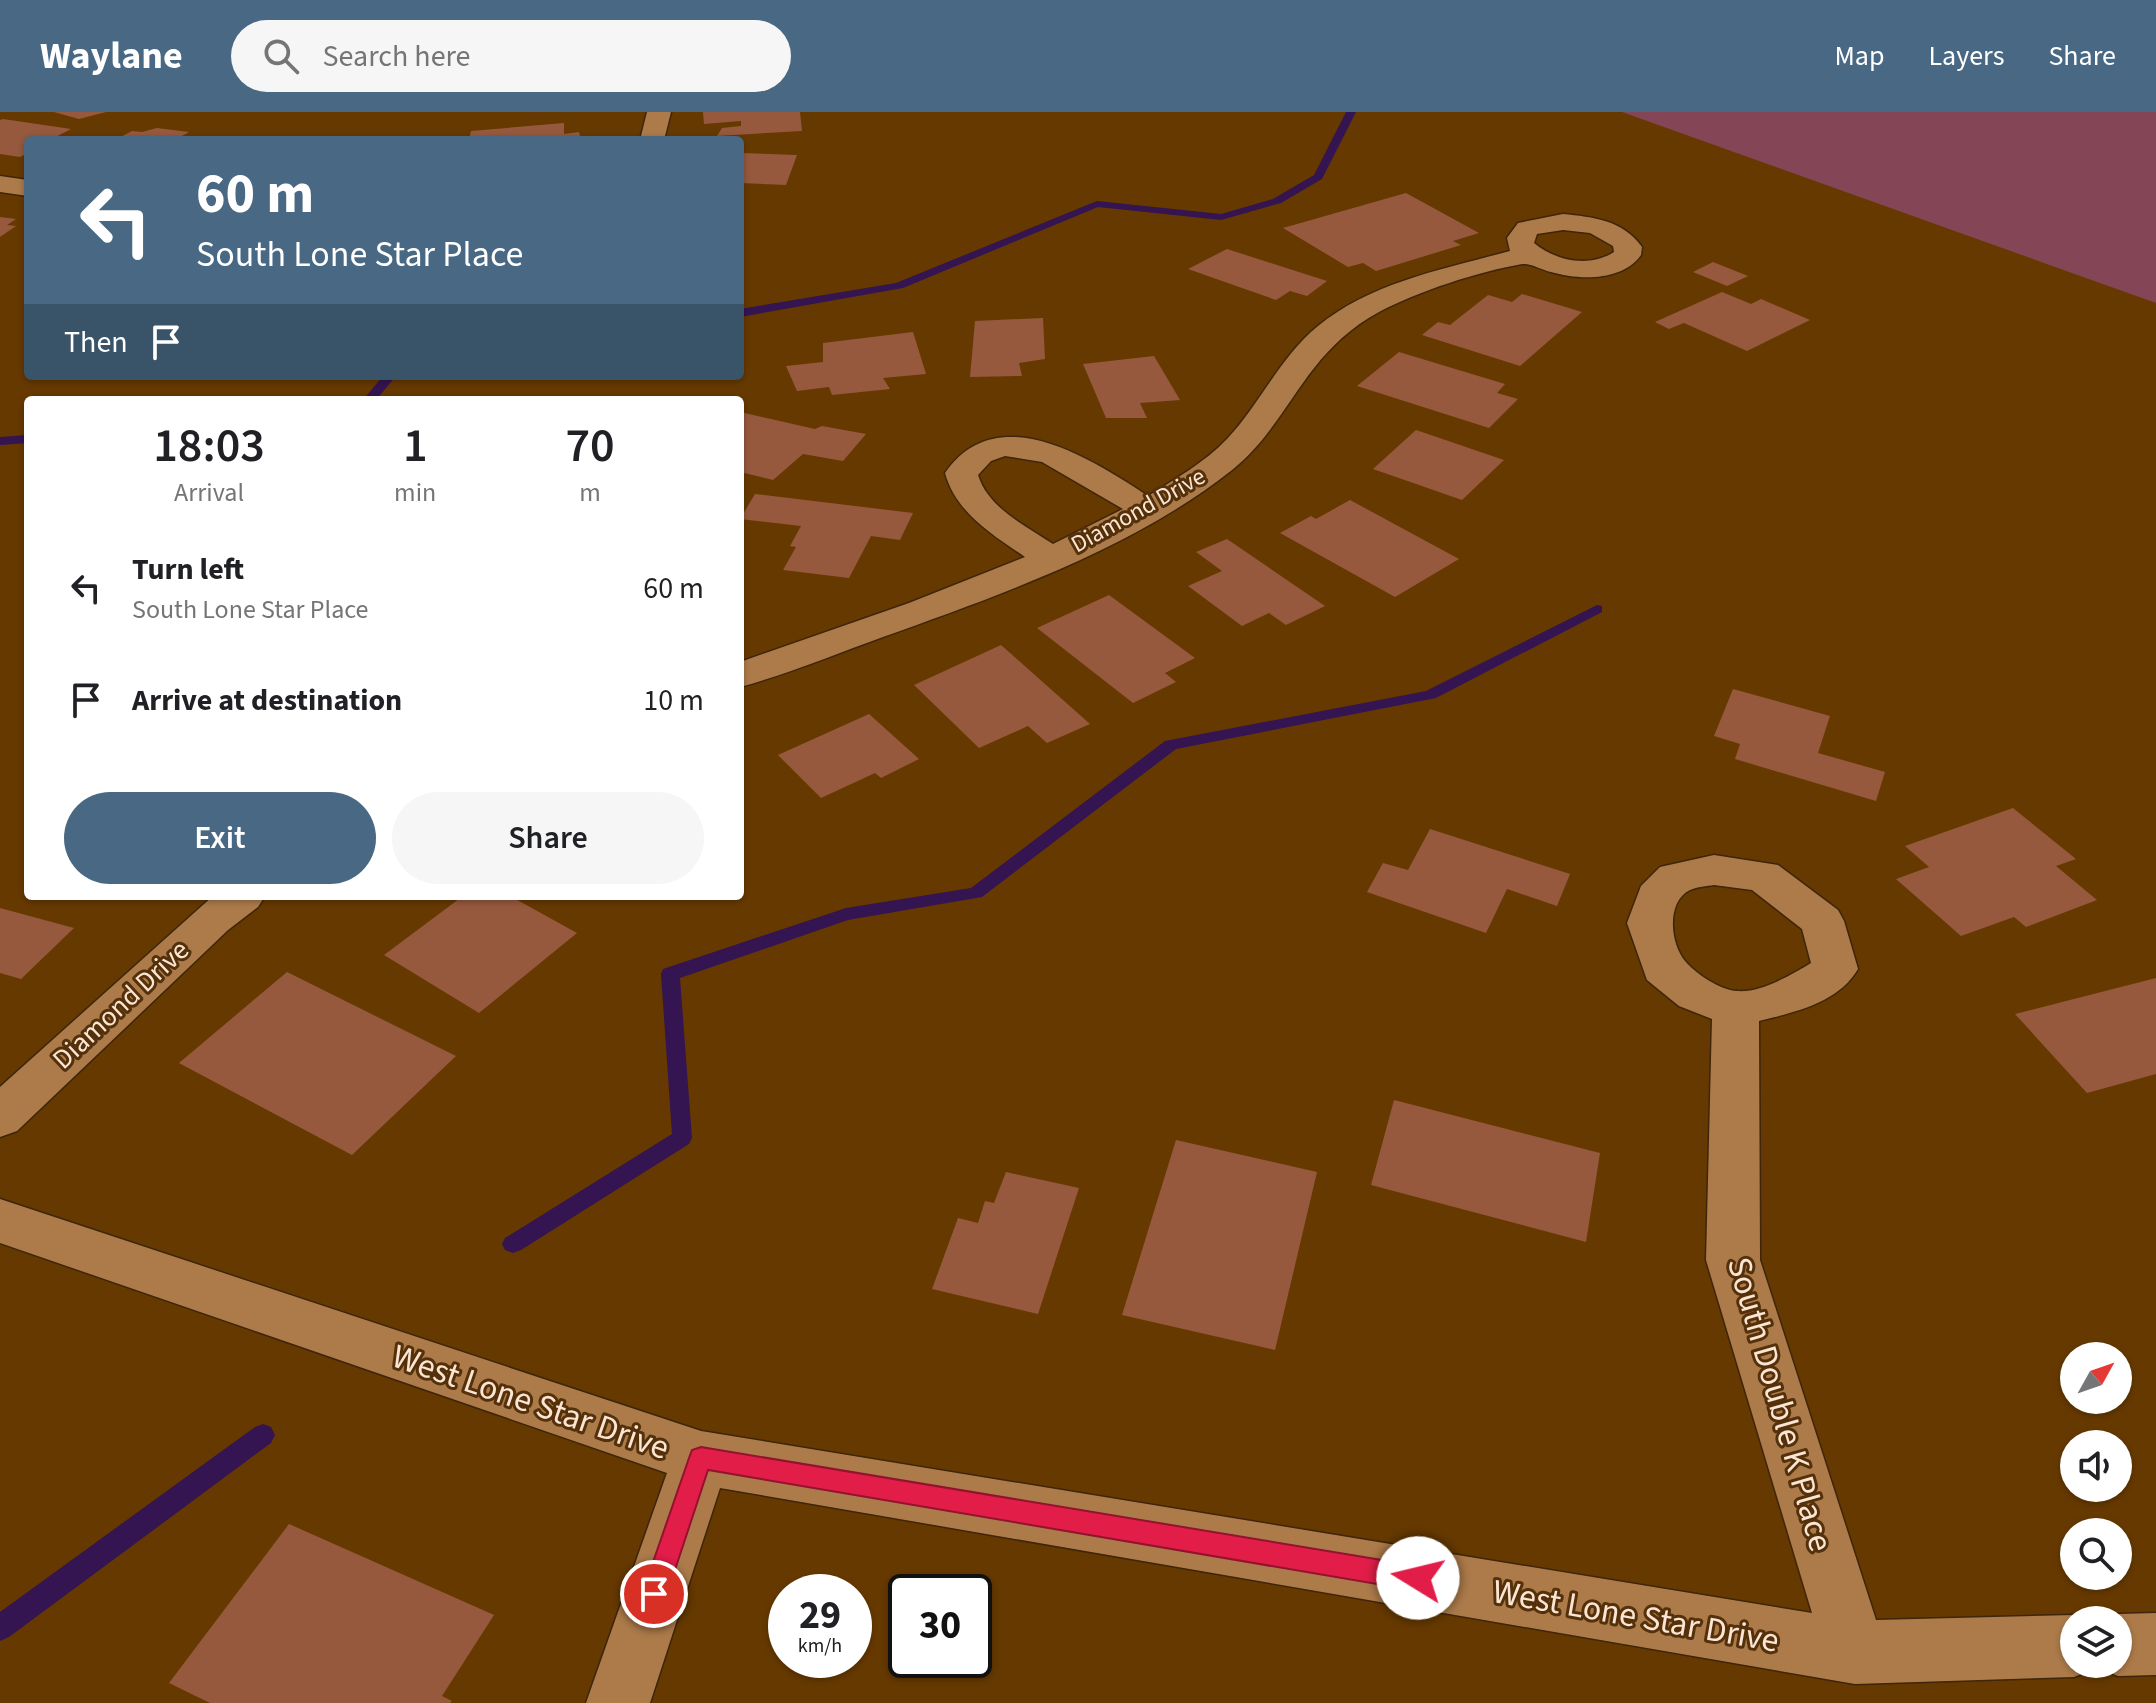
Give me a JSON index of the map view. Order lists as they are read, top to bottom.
{
  "streets": {
    "street": ["Diamond Drive", "West Lone Star Drive", "South Double K Place"]
  },
  "crossings": [
    ["West Lone Star Drive", "South Double K Place"]
  ],
  "north": "top right",
  "page": {
    "header": "Waylane",
    "search": "Search here",
    "nav": ["Map", "Layers", "Share"],
    "turn": ["60 m", "South Lone Star Place"],
    "then": "Then",
    "eta": [
      "18:03",
      "Arrival",
      "1",
      "min",
      "70",
      "m"
    ],
    "list": [
      {
        "name": "Turn left",
        "note": "South Lone Star Place",
        "value": "60 m"
      },
      {
        "name": "Arrive at destination",
        "value": "10 m"
      }
    ],
    "buttons": ["Exit", "Share"],
    "speed": "29 km/h",
    "limit": "30"
  }
}
